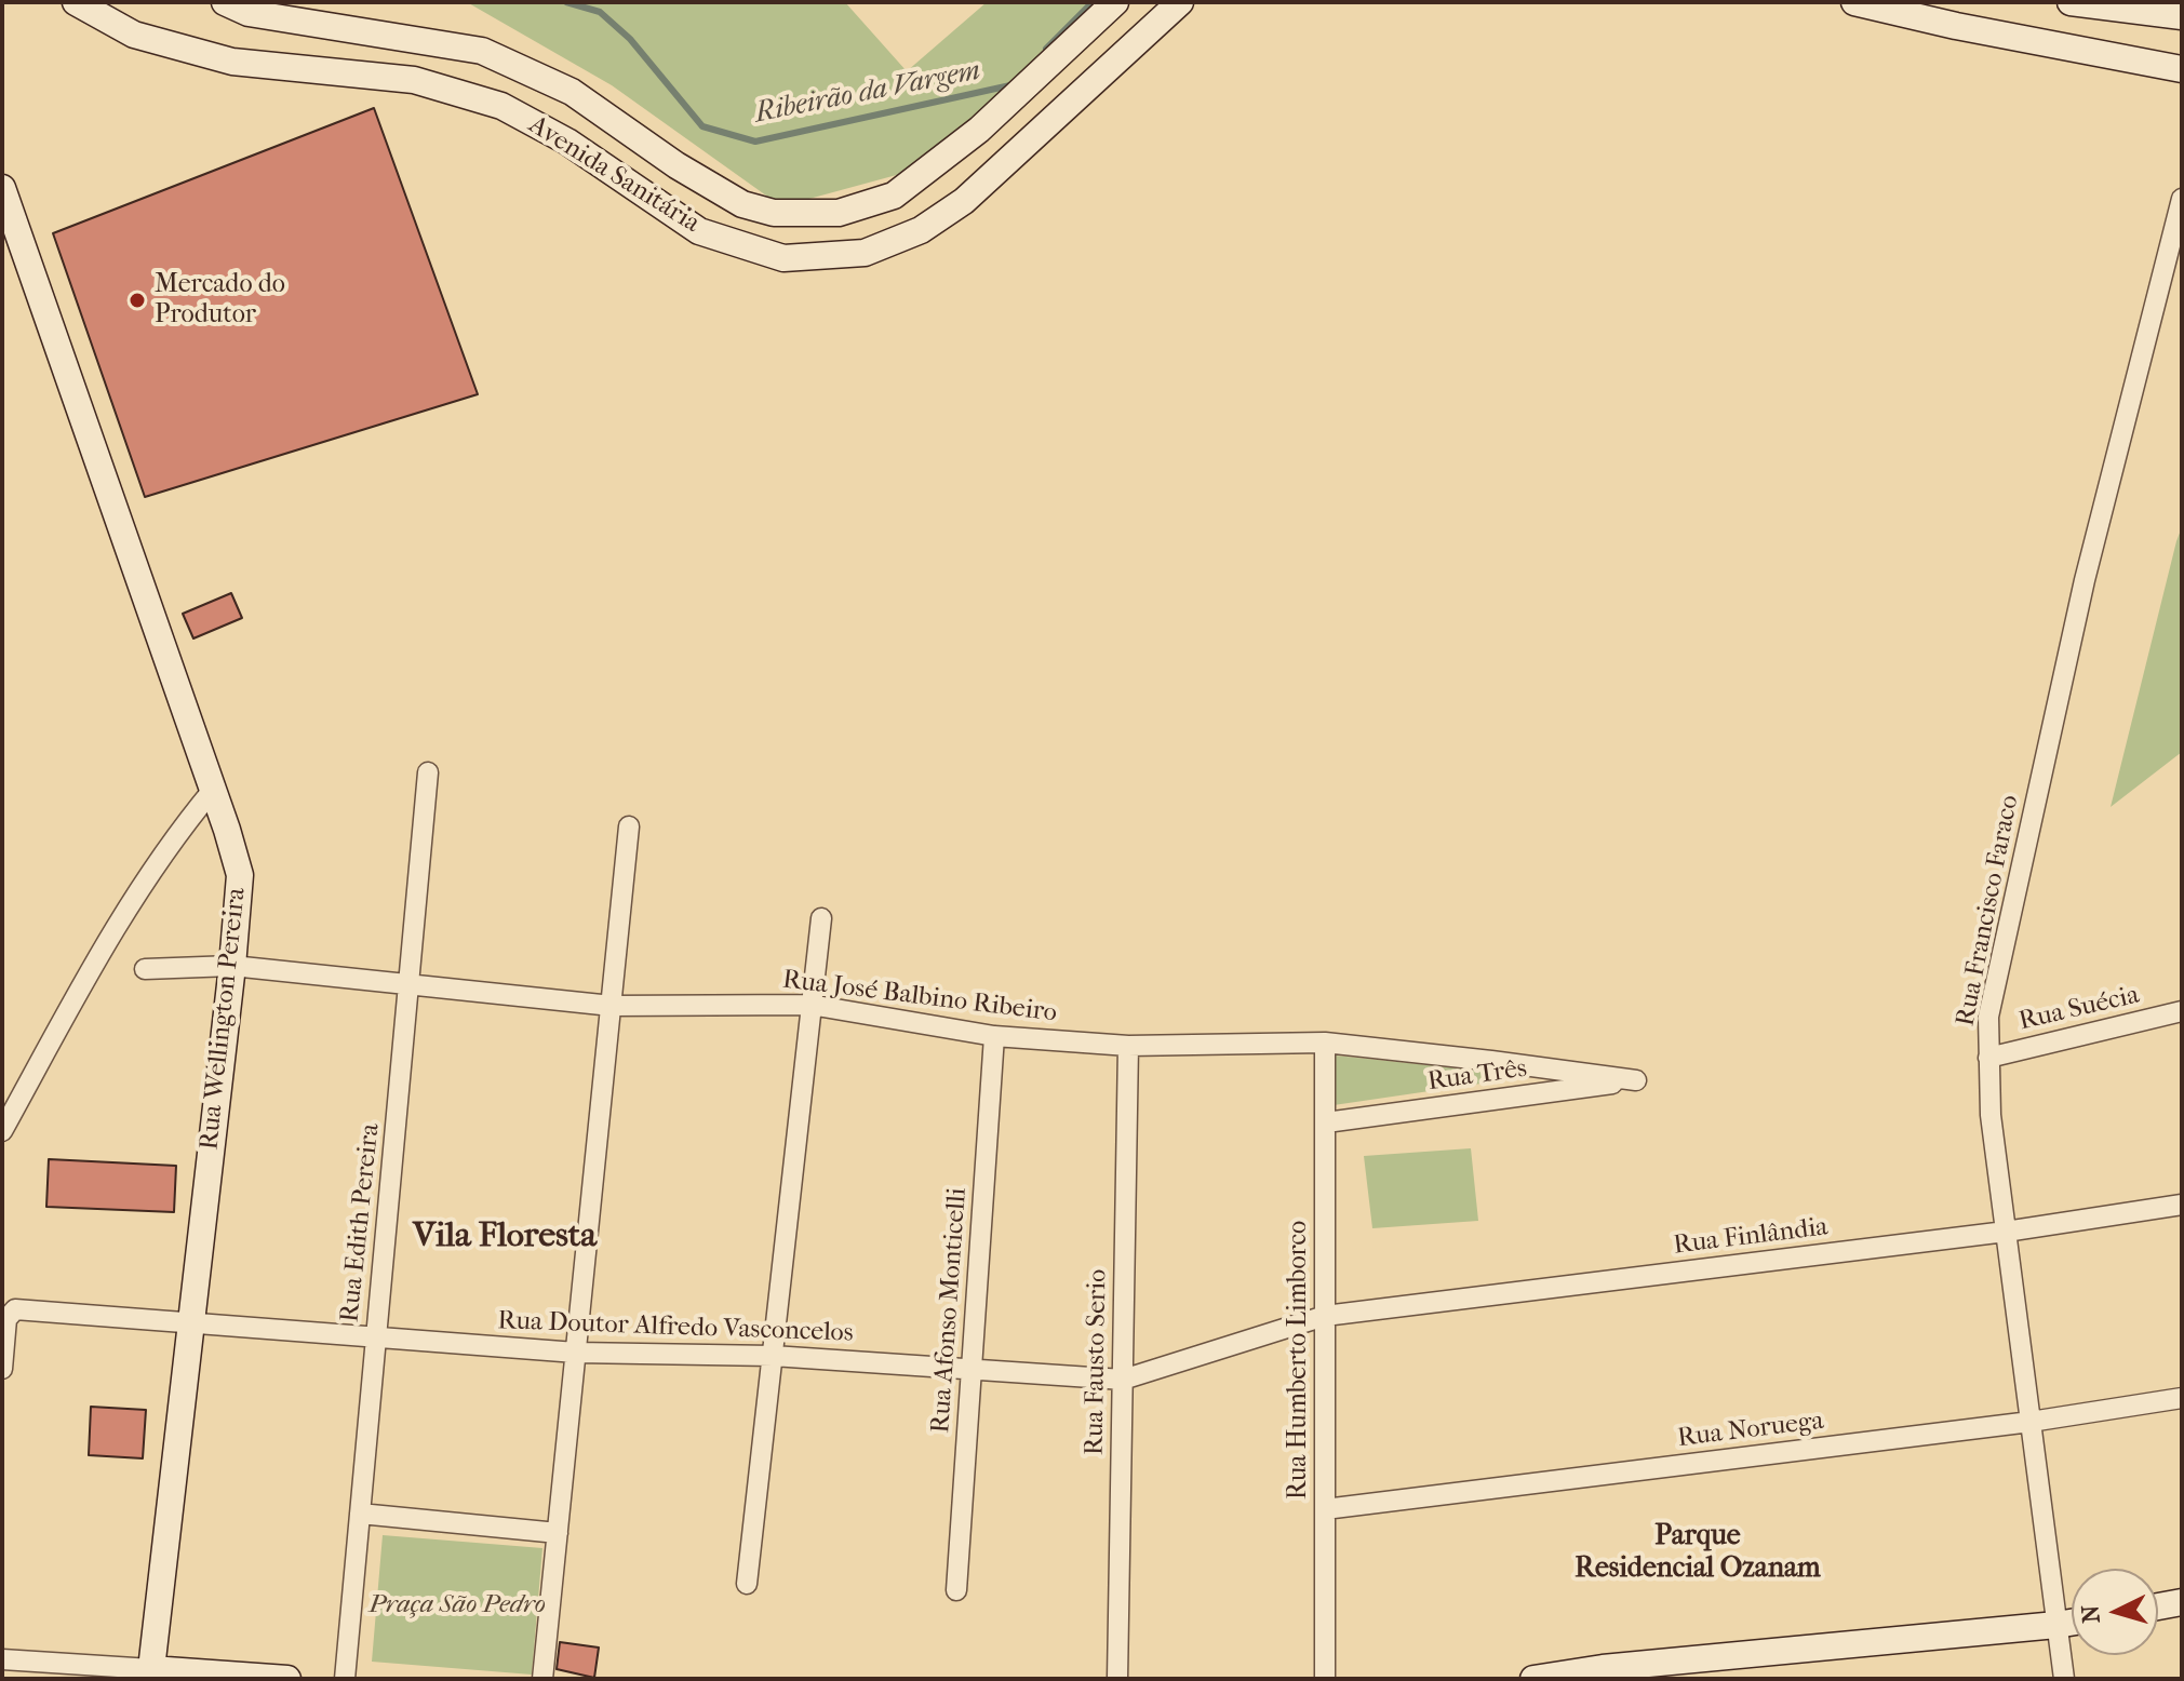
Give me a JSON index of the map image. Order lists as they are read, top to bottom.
{
  "streets": {
    "street": [
      "Avenida Sanitária",
      "Rua Francisco Faraco",
      "Rua José Balbino Ribeiro",
      "Rua Suécia",
      "Rua Wellington Pereira",
      "Rua Três",
      "Rua Edith Pereira",
      "Rua Finlândia",
      "Rua Afonso Monticelli",
      "Rua Doutor Alfredo Vasconcelos",
      "Rua Humberto Limborco",
      "Rua Fausto Serio",
      "Rua Noruega"
    ]
  },
  "crossings": [
    ["Rua Francisco Faraco", "Rua Suécia"],
    ["Rua Francisco Faraco", "Rua Finlândia"],
    ["Rua Francisco Faraco", "Rua Noruega"],
    ["Rua José Balbino Ribeiro", "Rua Wellington Pereira"],
    ["Rua José Balbino Ribeiro", "Rua Três"],
    ["Rua José Balbino Ribeiro", "Rua Edith Pereira"],
    ["Rua José Balbino Ribeiro", "Rua Afonso Monticelli"],
    ["Rua José Balbino Ribeiro", "Rua Humberto Limborco"],
    ["Rua José Balbino Ribeiro", "Rua Fausto Serio"],
    ["Rua Wellington Pereira", "Rua Doutor Alfredo Vasconcelos"],
    ["Rua Três", "Rua Humberto Limborco"],
    ["Rua Edith Pereira", "Rua Doutor Alfredo Vasconcelos"],
    ["Rua Finlândia", "Rua Doutor Alfredo Vasconcelos"],
    ["Rua Finlândia", "Rua Humberto Limborco"],
    ["Rua Afonso Monticelli", "Rua Doutor Alfredo Vasconcelos"],
    ["Rua Doutor Alfredo Vasconcelos", "Rua Humberto Limborco"],
    ["Rua Doutor Alfredo Vasconcelos", "Rua Fausto Serio"],
    ["Rua Humberto Limborco", "Rua Noruega"]
  ],
  "districts": ["Vila Floresta", "Parque Residencial Ozanam"],
  "water": ["Ribeirão da Vargem"],
  "parks": ["Praça São Pedro"],
  "places": ["Mercado do Produtor"],
  "north": "left"
}
